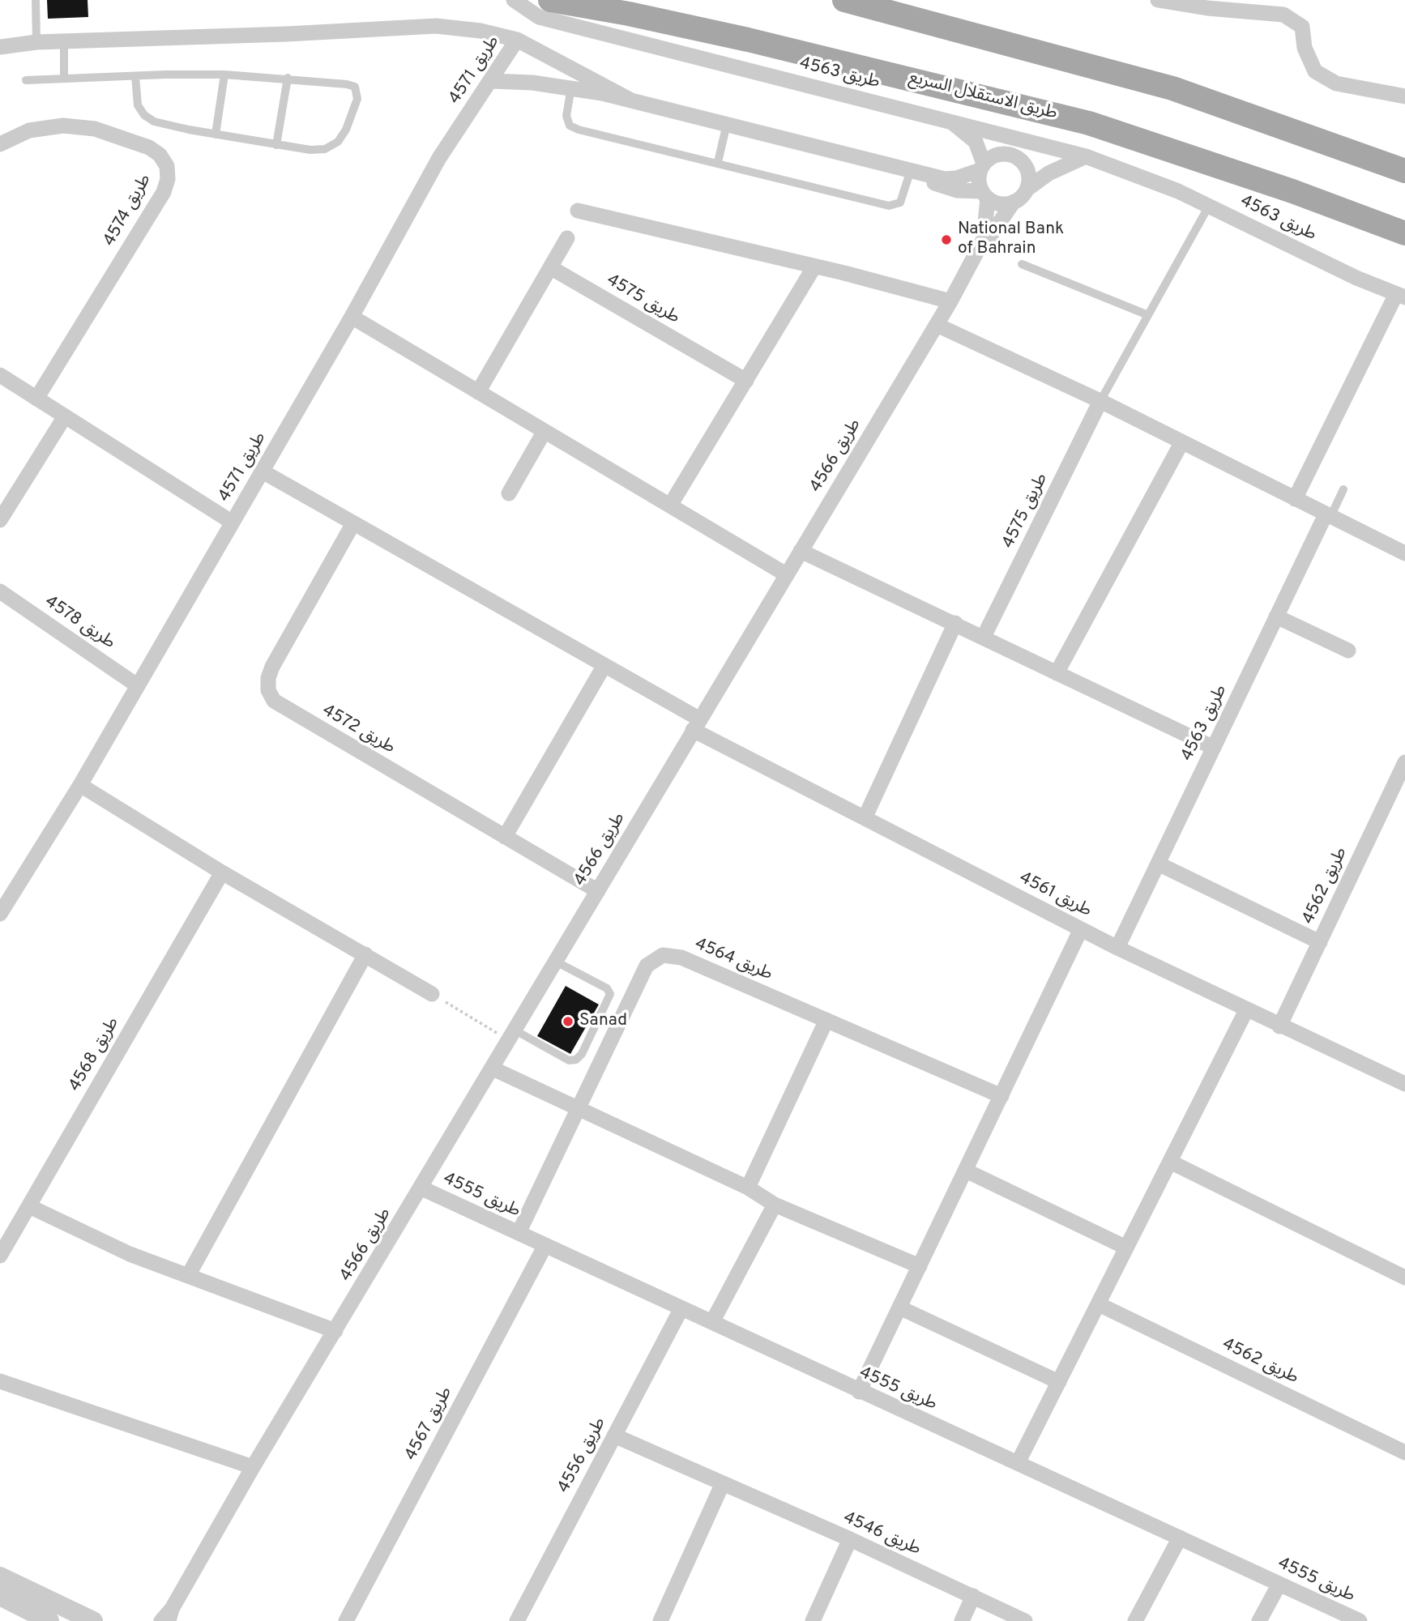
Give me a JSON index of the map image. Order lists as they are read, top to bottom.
{
  "streets": {
    "main road": ["طريق الاستقلال السريع"],
    "street": [
      "طريق 4571",
      "طريق 4563",
      "طريق 4574",
      "طريق 4575",
      "طريق 4566",
      "طريق 4578",
      "طريق 4572",
      "طريق 4562",
      "طريق 4561",
      "طريق 4564",
      "طريق 4568",
      "طريق 4555",
      "طريق 4567",
      "طريق 4556",
      "طريق 4546"
    ]
  },
  "crossings": [
    ["طريق 4571", "طريق 4578"],
    ["طريق 4563", "طريق 4561"],
    ["طريق 4566", "طريق 4572"],
    ["طريق 4566", "طريق 4561"],
    ["طريق 4566", "طريق 4555"],
    ["طريق 4562", "طريق 4561"],
    ["طريق 4564", "طريق 4555"],
    ["طريق 4555", "طريق 4567"],
    ["طريق 4555", "طريق 4556"],
    ["طريق 4556", "طريق 4546"]
  ],
  "places": ["National Bank of Bahrain", "Sanad"]
}
